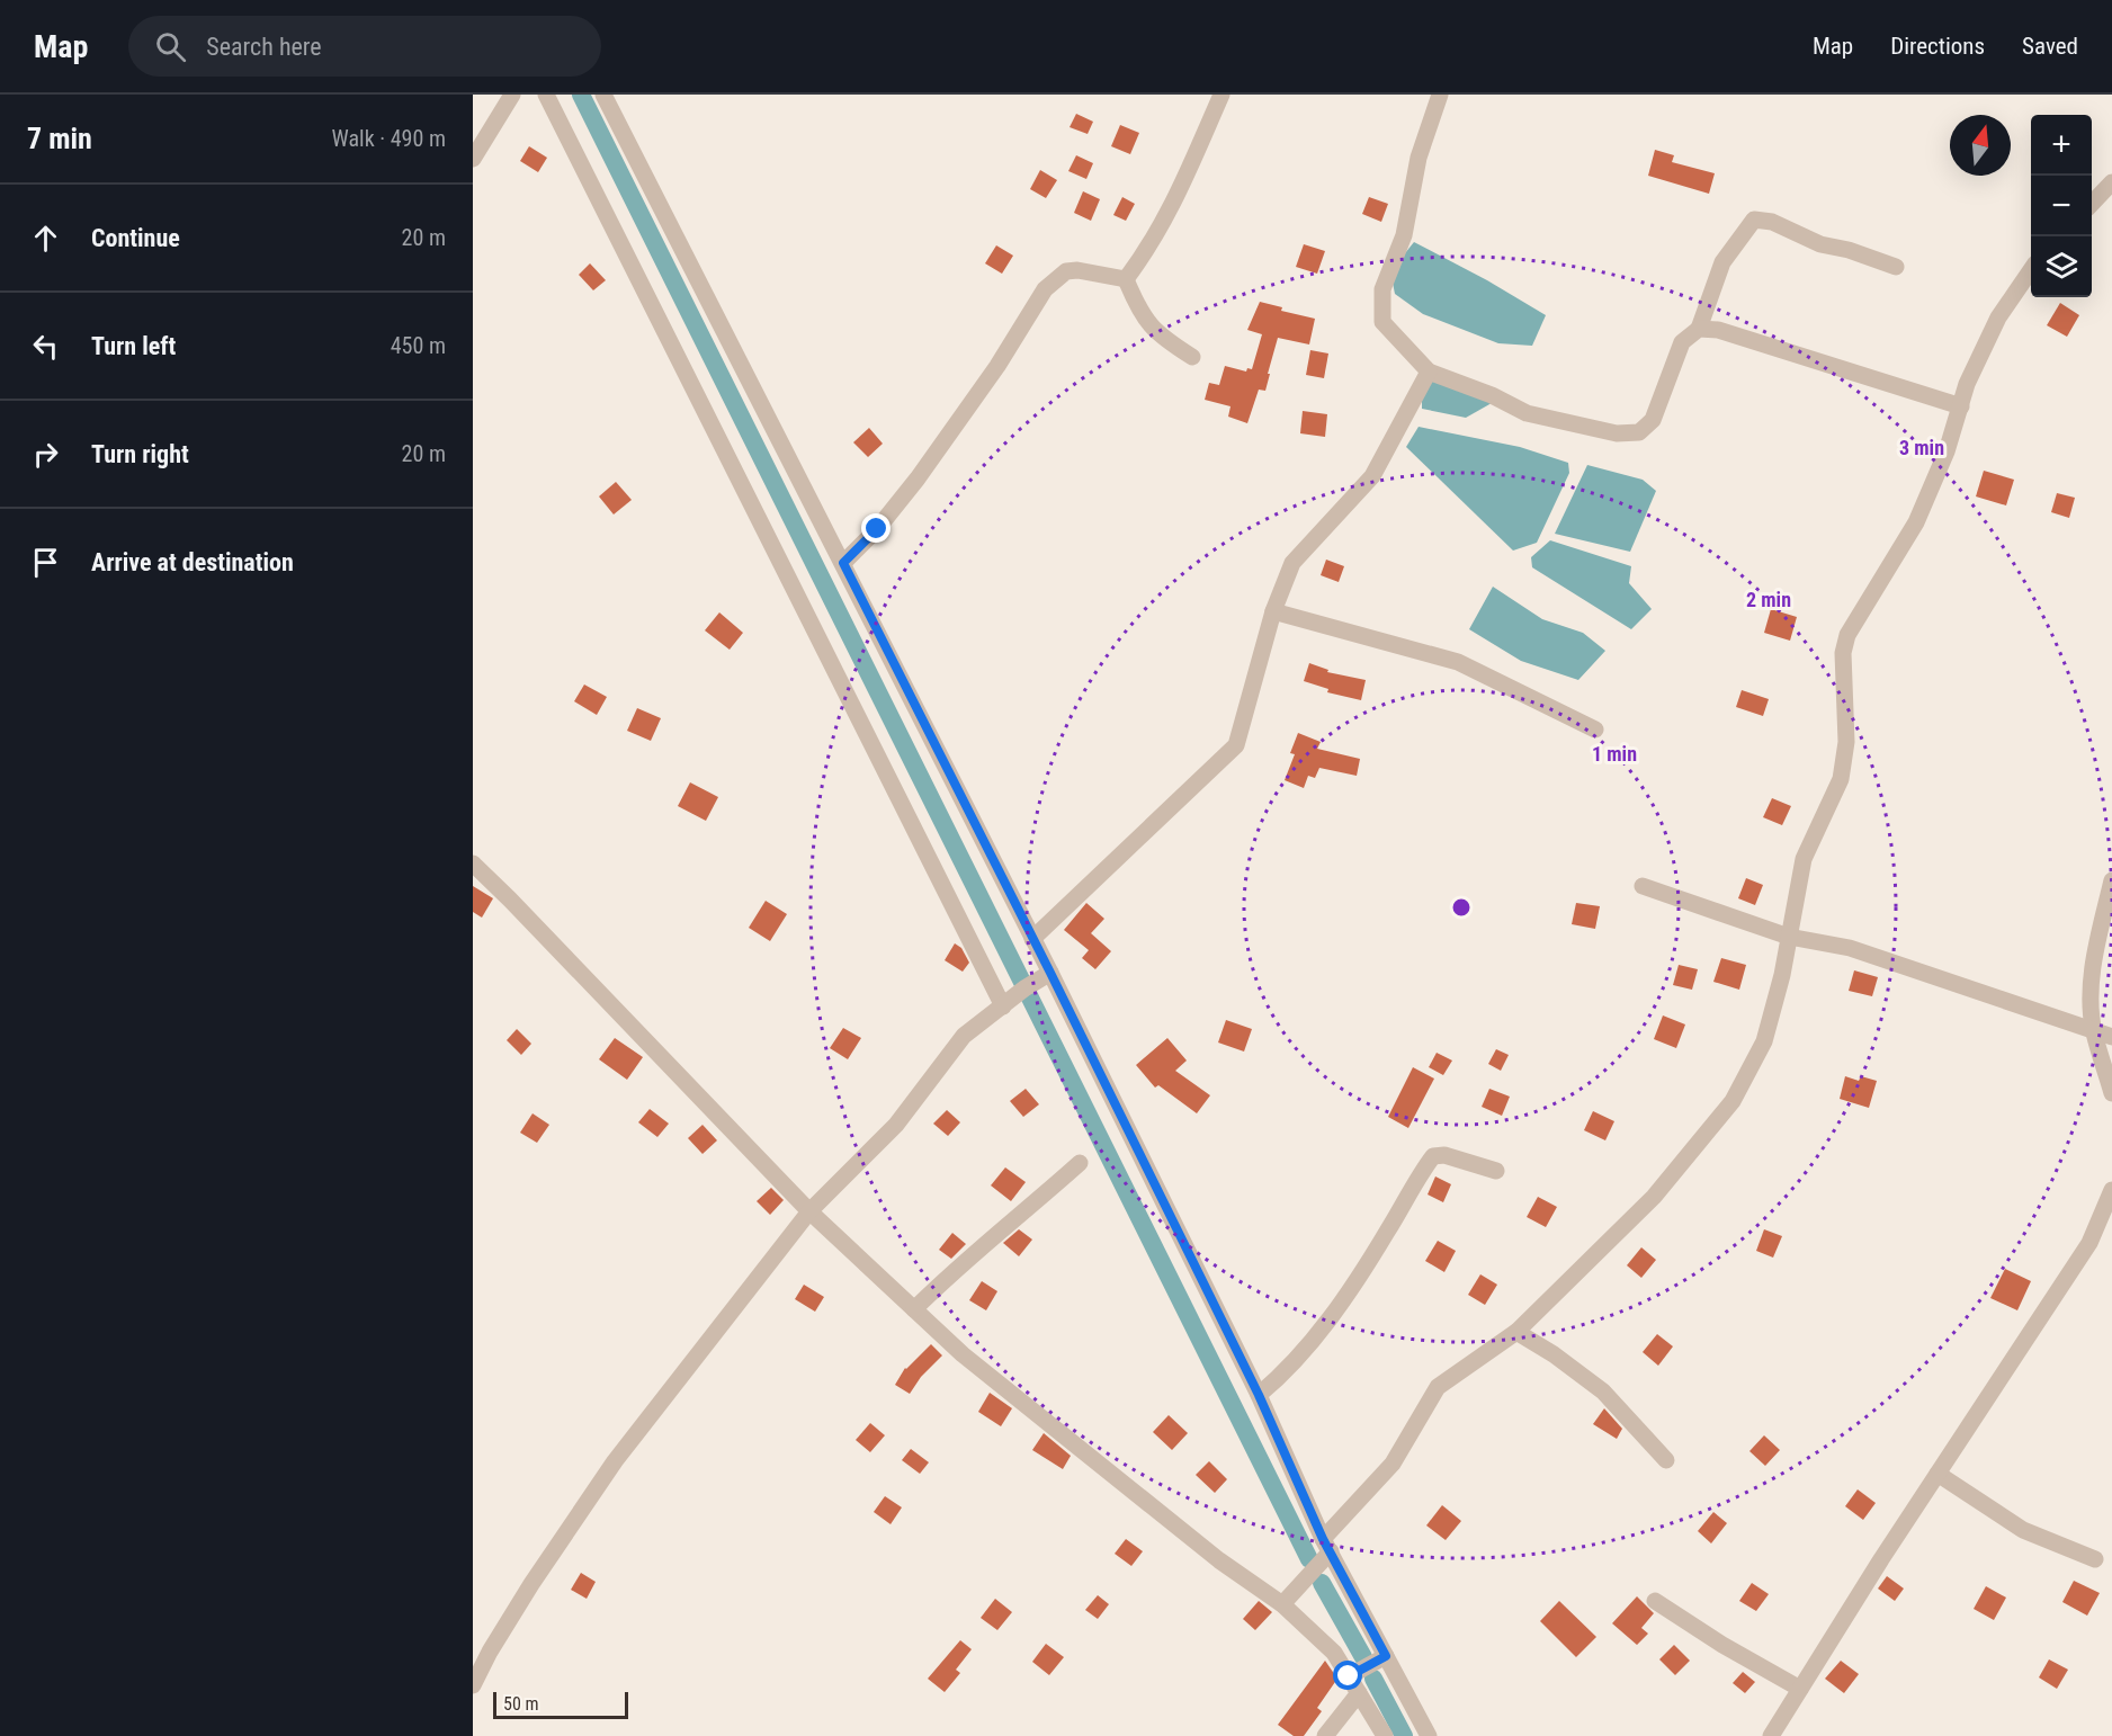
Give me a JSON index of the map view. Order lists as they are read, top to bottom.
{
  "scale_bar": "50 m",
  "north": "top",
  "page": {
    "header": "Map",
    "search": "Search here",
    "nav": ["Map", "Directions", "Saved"],
    "heading": ["7 min", "Walk · 490 m"],
    "map_buttons": ["+", "−"],
    "list": [
      ["Continue", "20 m"],
      ["Turn left", "450 m"],
      ["Turn right", "20 m"],
      "Arrive at destination"
    ],
    "scale": "50 m"
  },
  "rings": ["3 min", "2 min", "1 min"]
}
